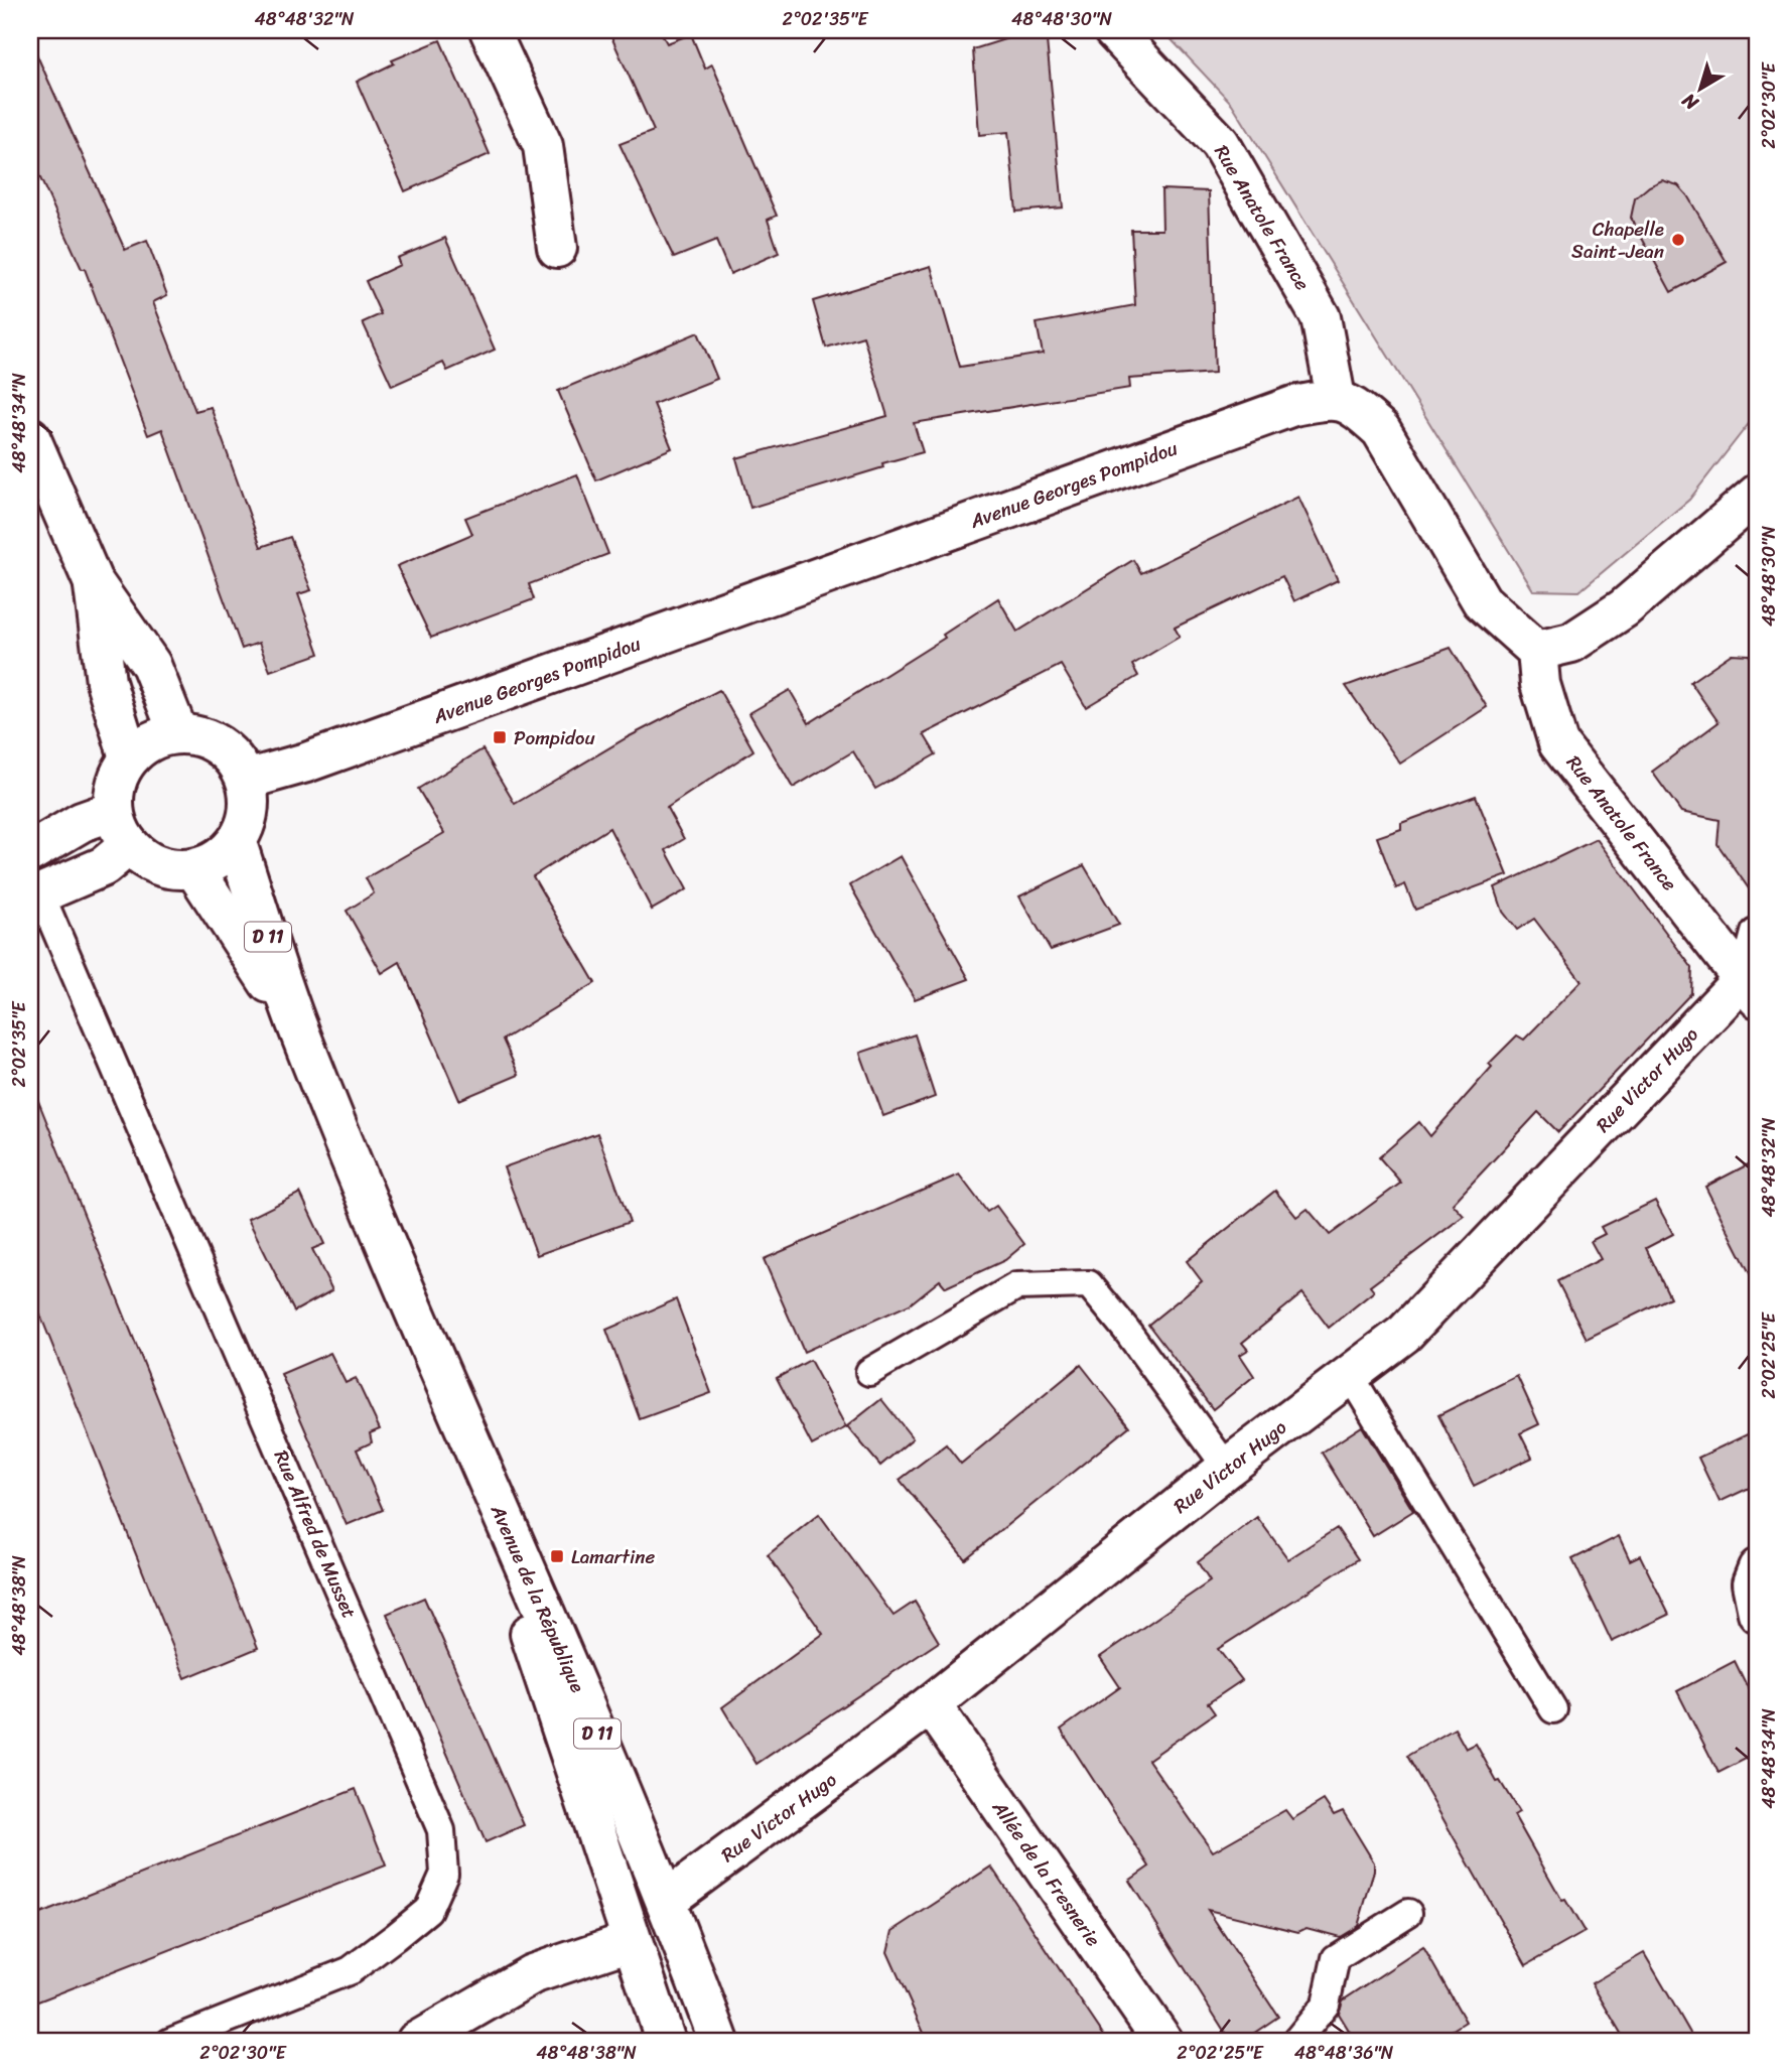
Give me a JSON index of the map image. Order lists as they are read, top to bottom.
{
  "streets": {
    "street": [
      "Rue Anatole France",
      "Avenue Georges Pompidou",
      "D 11",
      "Rue Victor Hugo",
      "Avenue de la République",
      "Allée de la Fresnerie"
    ],
    "lane": ["Rue Alfred de Musset"]
  },
  "crossings": [
    ["Rue Anatole France", "Avenue Georges Pompidou"],
    ["Rue Anatole France", "Rue Victor Hugo"],
    ["Avenue Georges Pompidou", "Avenue de la République"],
    ["Rue Victor Hugo", "Avenue de la République"],
    ["Rue Victor Hugo", "Allée de la Fresnerie"]
  ],
  "places": {
    "other": ["Chapelle Saint-Jean"],
    "transit": ["Pompidou", "Lamartine"]
  },
  "north": "bottom left",
  "coordinates": [
    "48°48'32\"N",
    "2°02'35\"E",
    "48°48'30\"N",
    "2°02'30\"E",
    "48°48'34\"N",
    "2°02'25\"E",
    "48°48'38\"N",
    "48°48'36\"N"
  ]
}
